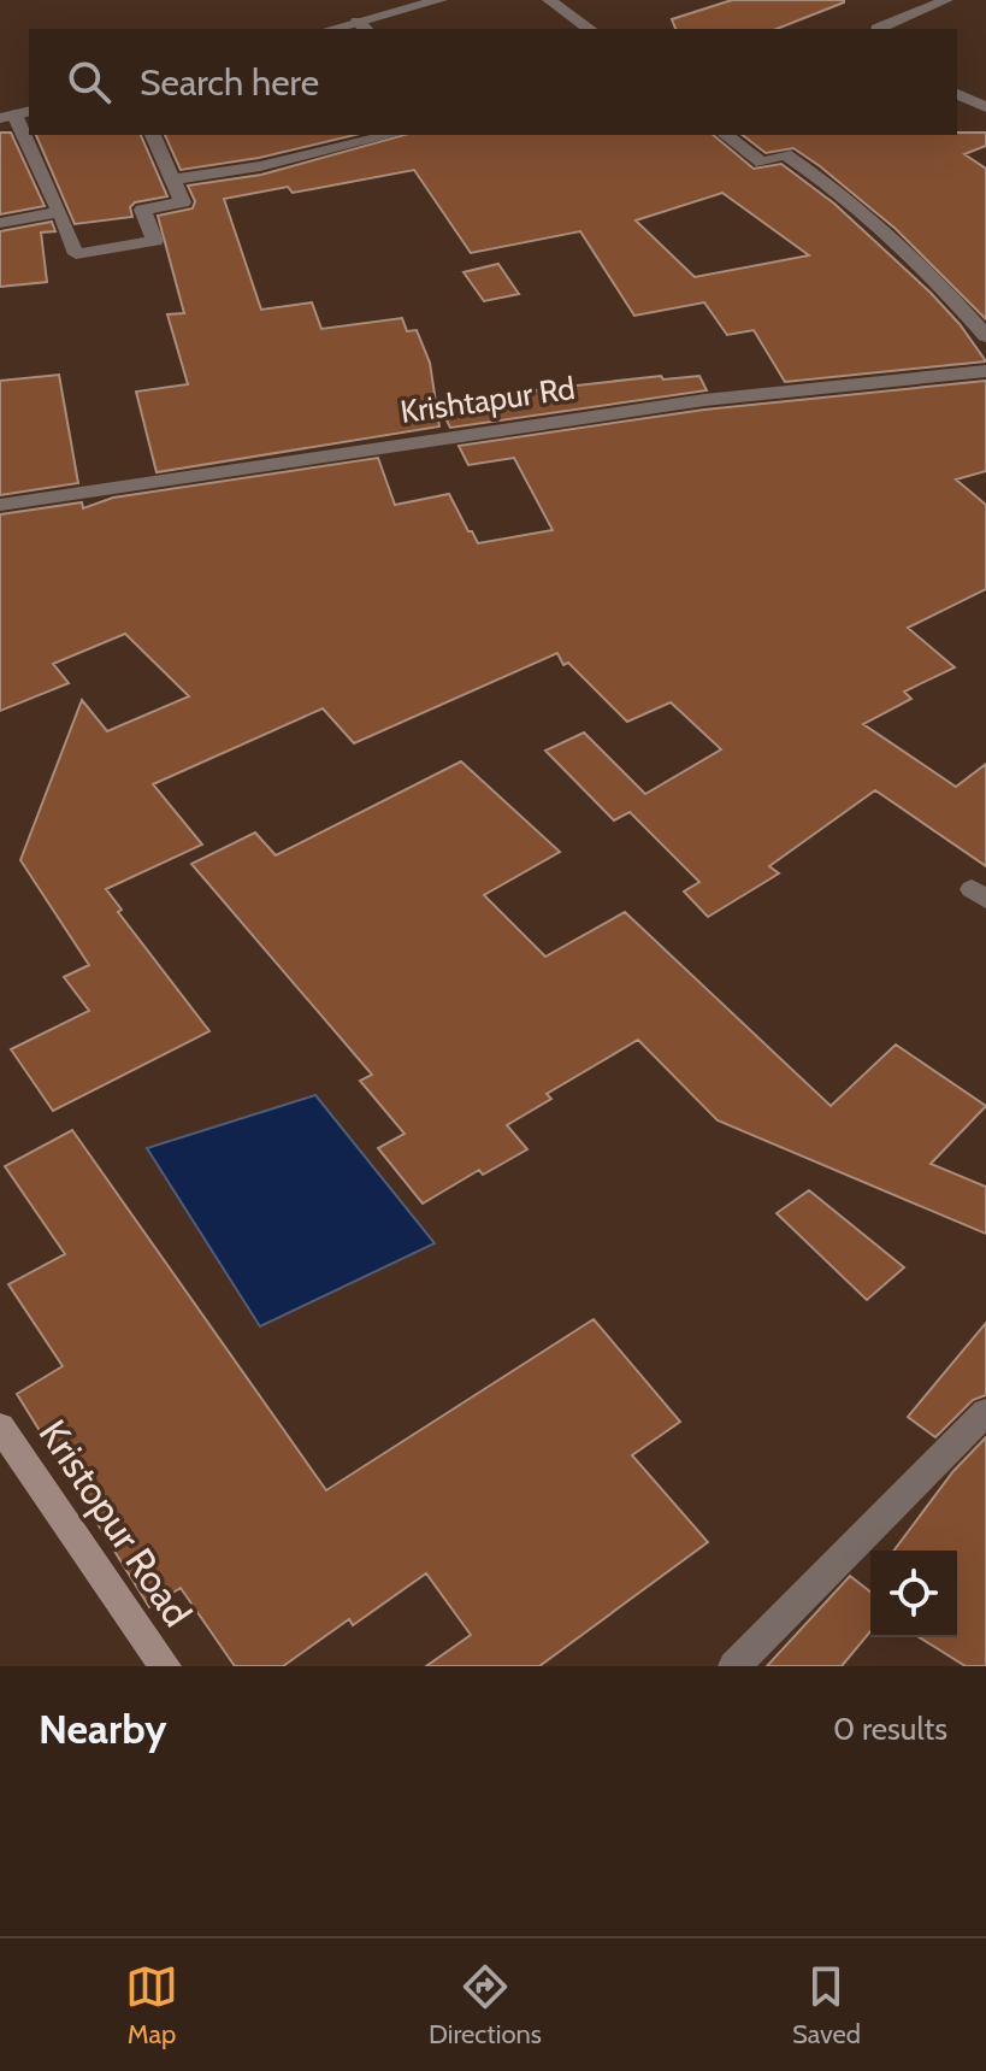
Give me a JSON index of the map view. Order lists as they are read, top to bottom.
{
  "streets": {
    "main road": ["Kristopur Road"],
    "street": ["Krishtapur Rd"]
  },
  "page": {
    "search": "Search here",
    "heading": ["Nearby", "0 results"],
    "nav": ["Map", "Directions", "Saved"]
  }
}
